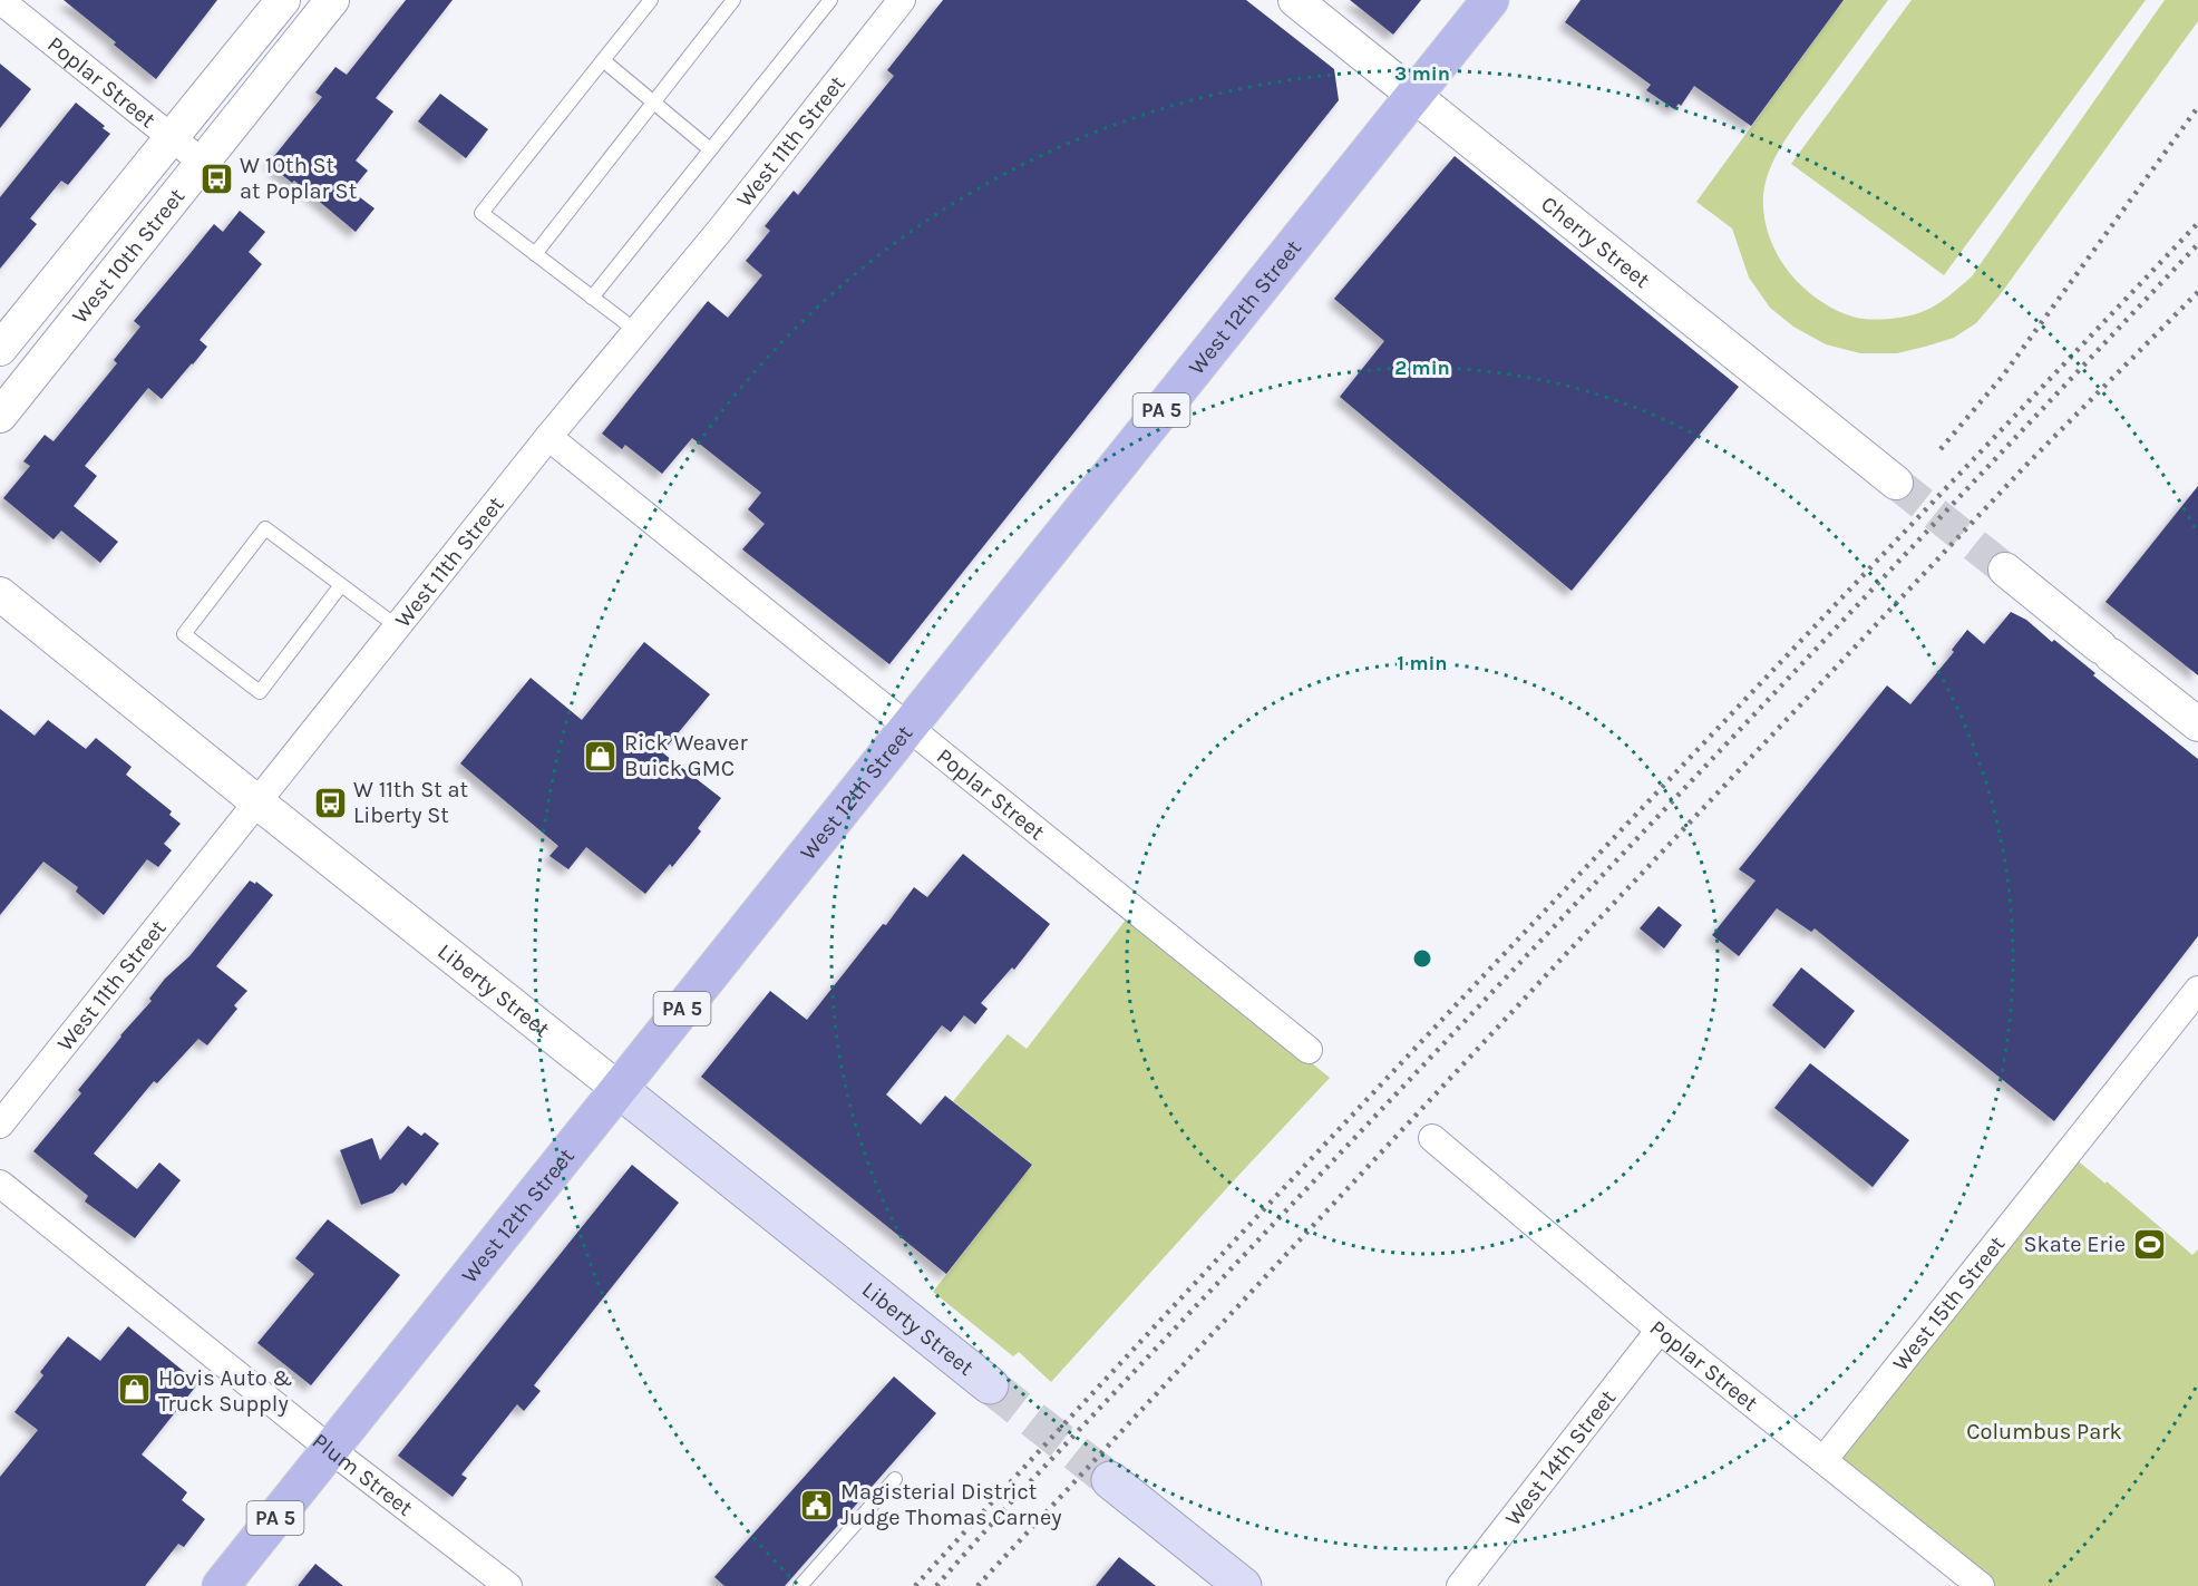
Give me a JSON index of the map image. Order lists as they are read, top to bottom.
{
  "streets": {
    "main road": ["West 12th Street", "PA 5", "Liberty Street"],
    "street": [
      "Poplar Street",
      "West 11th Street",
      "Cherry Street",
      "West 10th Street",
      "West 15th Street",
      "West 14th Street",
      "Plum Street"
    ]
  },
  "crossings": [
    ["Poplar Street", "West 11th Street"],
    ["Poplar Street", "West 10th Street"],
    ["Poplar Street", "West 12th Street"],
    ["Poplar Street", "West 15th Street"],
    ["Poplar Street", "West 14th Street"],
    ["West 11th Street", "Liberty Street"],
    ["Cherry Street", "West 12th Street"],
    ["West 12th Street", "Liberty Street"],
    ["West 12th Street", "Plum Street"]
  ],
  "parks": ["Columbus Park"],
  "places": {
    "bus stop": ["W 10th St at Poplar St", "W 11th St at Liberty St"],
    "shop": ["Rick Weaver Buick GMC", "Hovis Auto & Truck Supply"],
    "sports": ["Skate Erie"],
    "public building": ["Magisterial District Judge Thomas Carney"]
  },
  "rings": ["3 min", "2 min", "1 min"]
}
